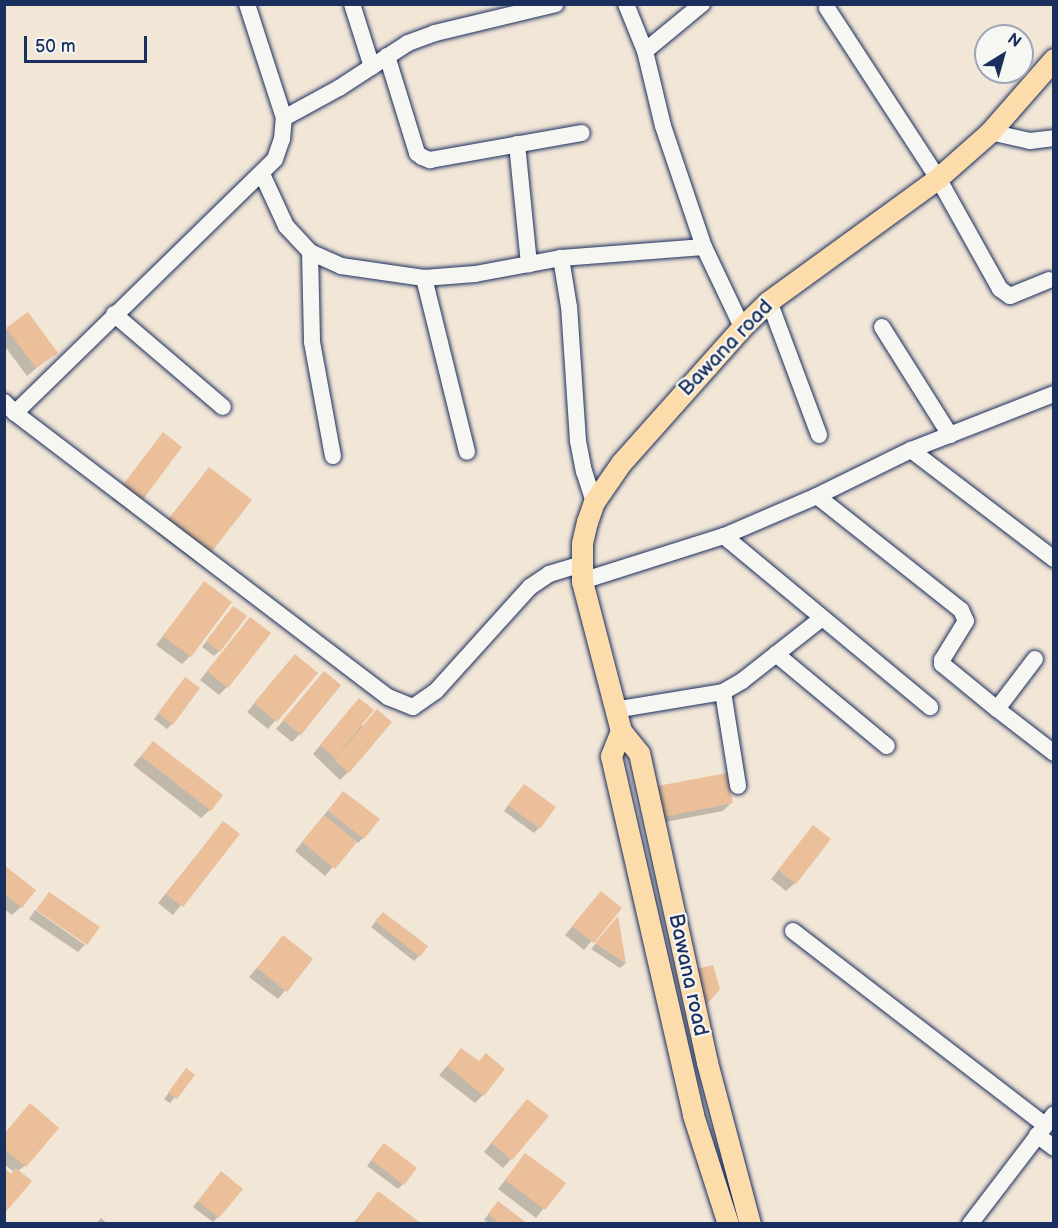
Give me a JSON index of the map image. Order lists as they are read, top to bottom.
{
  "streets": {
    "main road": ["Bawana road"]
  },
  "scale_bar": "50 m",
  "north": "top right"
}
